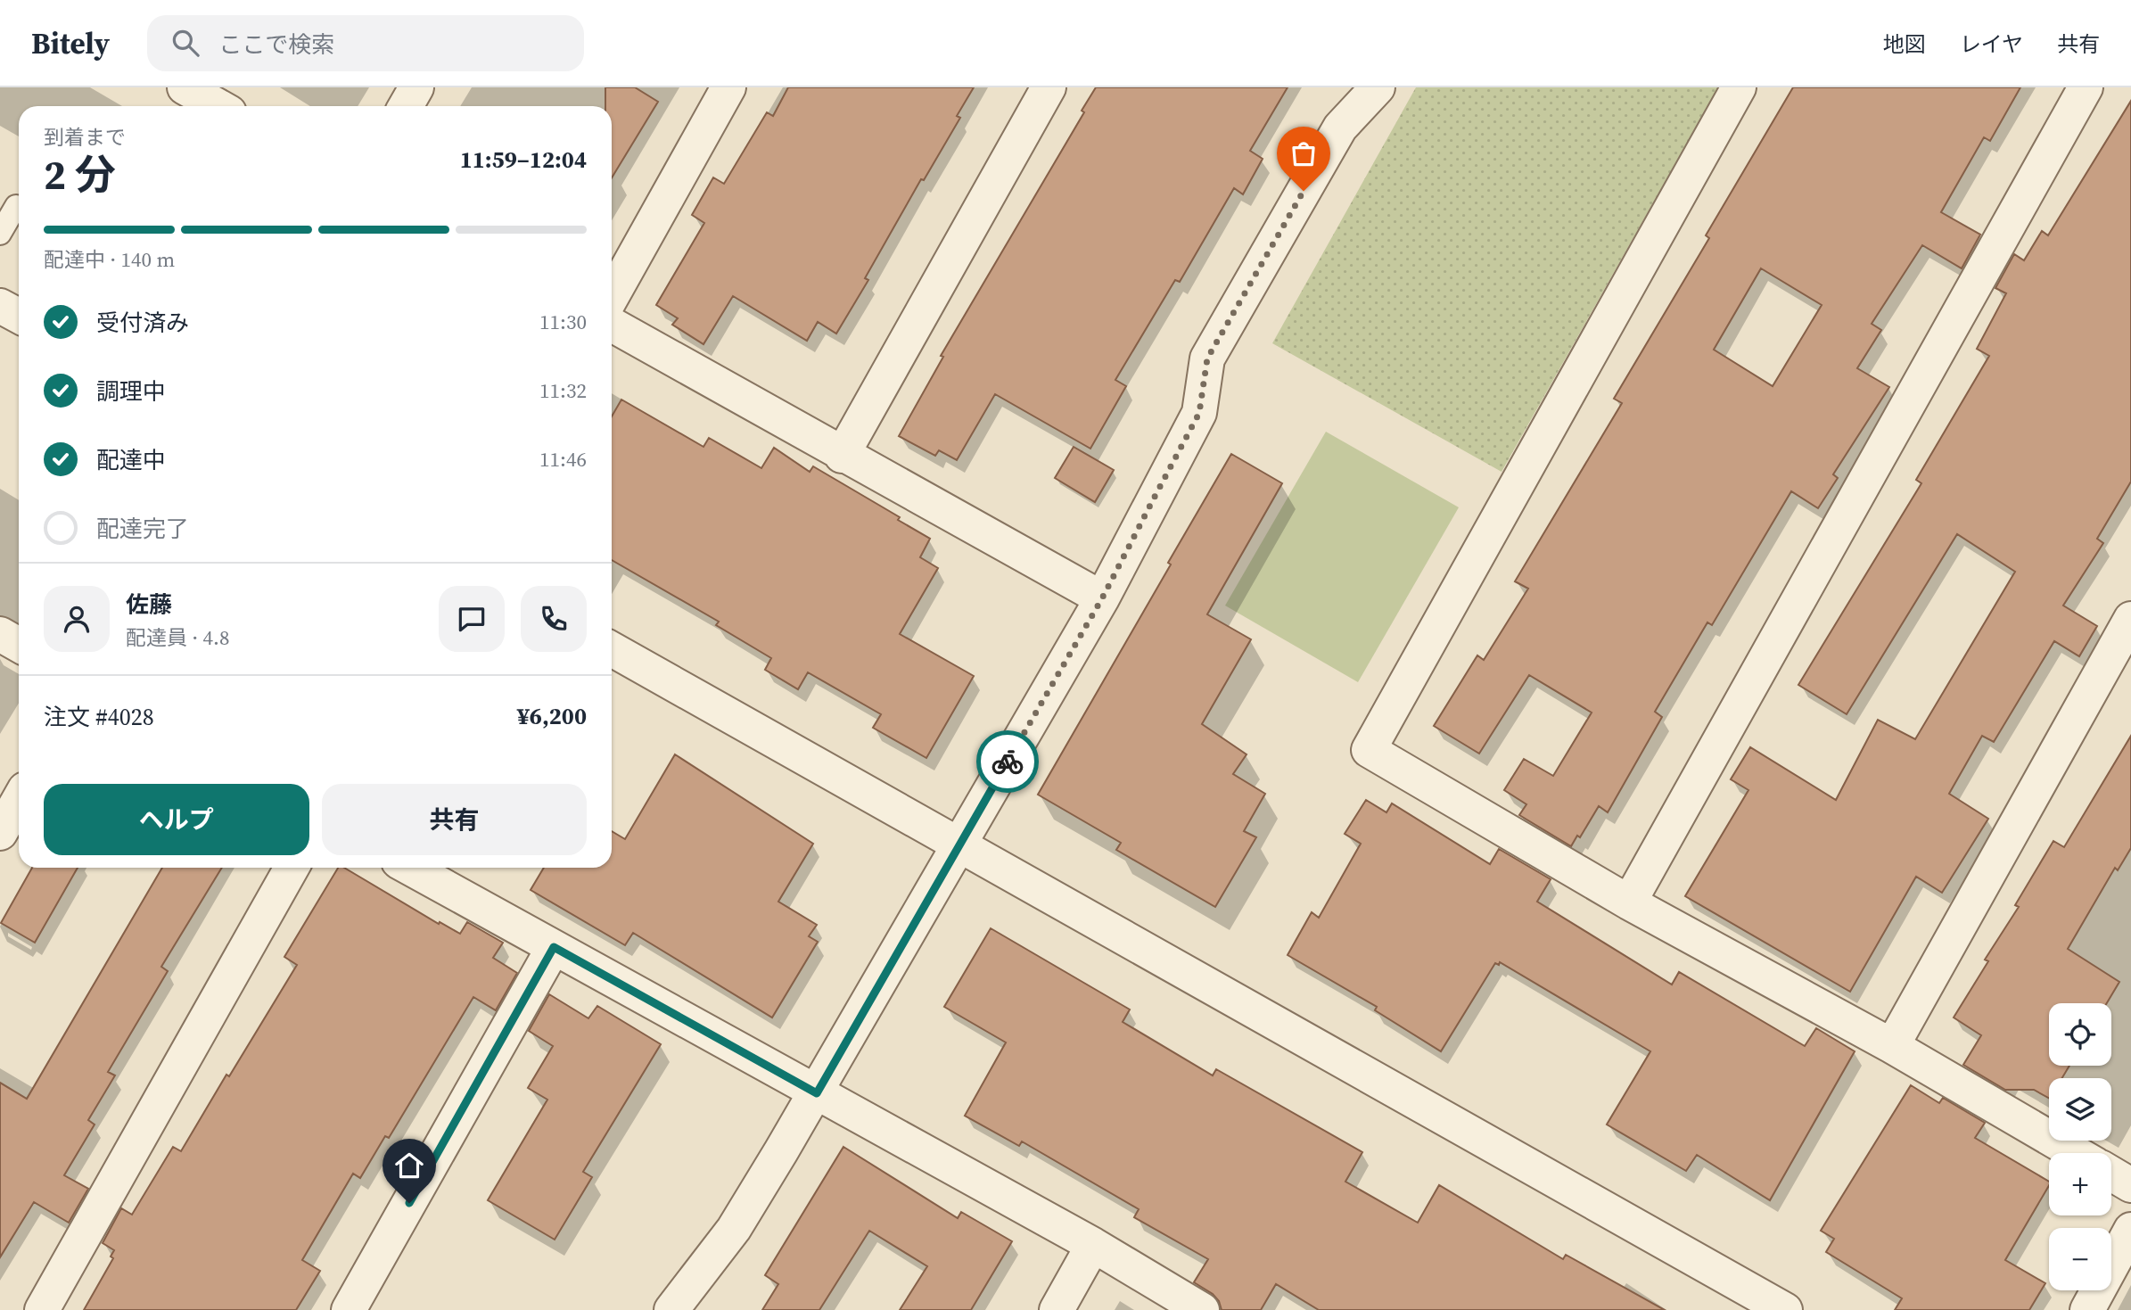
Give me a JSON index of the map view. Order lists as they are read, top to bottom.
{
  "page": {
    "header": "Bitely",
    "search": "ここで検索",
    "nav": ["地図", "レイヤ", "共有"],
    "heading": ["2 分", "到着まで", "11:59–12:04"],
    "panel": [
      "佐藤",
      "配達員 · 4.8",
      "注文 #4028",
      "¥6,200"
    ],
    "bar": "配達中 · 140 m",
    "list": [
      ["受付済み", "11:30"],
      ["調理中", "11:32"],
      ["配達中", "11:46"],
      "配達完了"
    ],
    "buttons": ["ヘルプ", "共有"],
    "map_buttons": ["+", "−"]
  }
}
